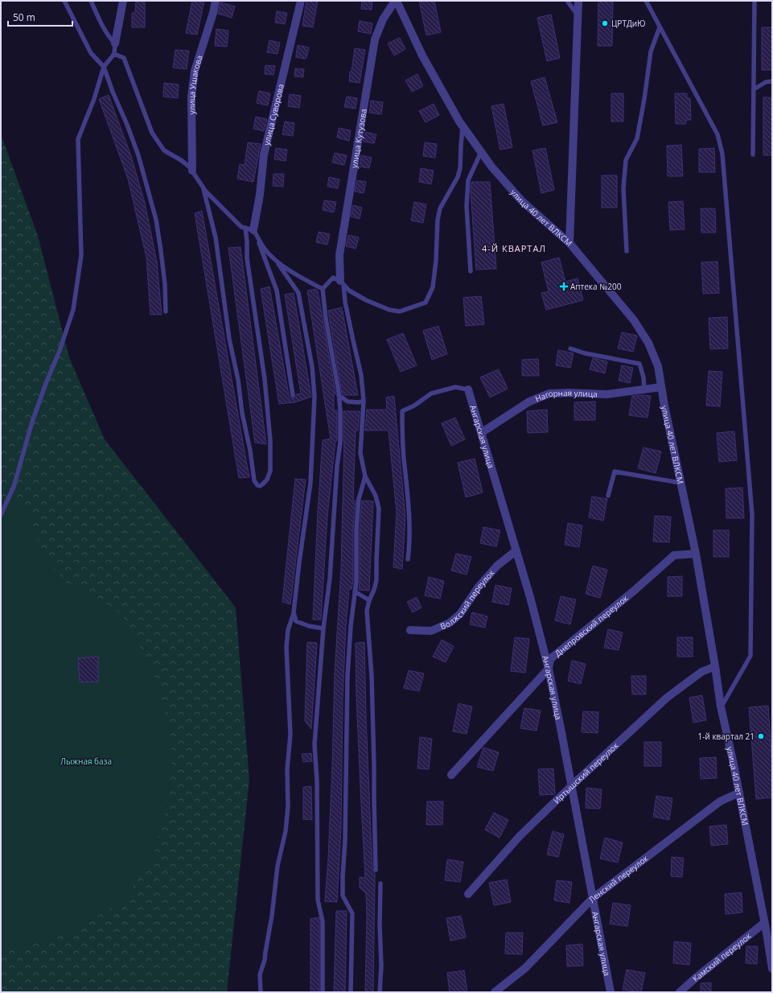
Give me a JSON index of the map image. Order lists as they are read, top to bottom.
{
  "streets": {
    "street": [
      "улица Ушакова",
      "улица Суворова",
      "улица Кутузова",
      "улица 40 лет ВЛКСМ",
      "Нагорная улица",
      "Ангарская улица",
      "Волжский переулок",
      "Днепровский переулок",
      "Иртышский переулок",
      "Ленский переулок",
      "Камский переулок"
    ]
  },
  "crossings": [
    ["улица Кутузова", "улица 40 лет ВЛКСМ"],
    ["улица 40 лет ВЛКСМ", "Нагорная улица"],
    ["улица 40 лет ВЛКСМ", "Днепровский переулок"],
    ["улица 40 лет ВЛКСМ", "Иртышский переулок"],
    ["улица 40 лет ВЛКСМ", "Ленский переулок"],
    ["улица 40 лет ВЛКСМ", "Камский переулок"],
    ["Нагорная улица", "Ангарская улица"],
    ["Ангарская улица", "Волжский переулок"],
    ["Ангарская улица", "Днепровский переулок"],
    ["Ангарская улица", "Иртышский переулок"],
    ["Ангарская улица", "Ленский переулок"]
  ],
  "districts": ["4-Й КВАРТАЛ"],
  "parks": ["Лыжная база"],
  "places": {
    "other": ["ЦРТДиЮ", "1-й квартал 21"],
    "health": ["Аптека №200"]
  },
  "scale_bar": "50 m"
}
